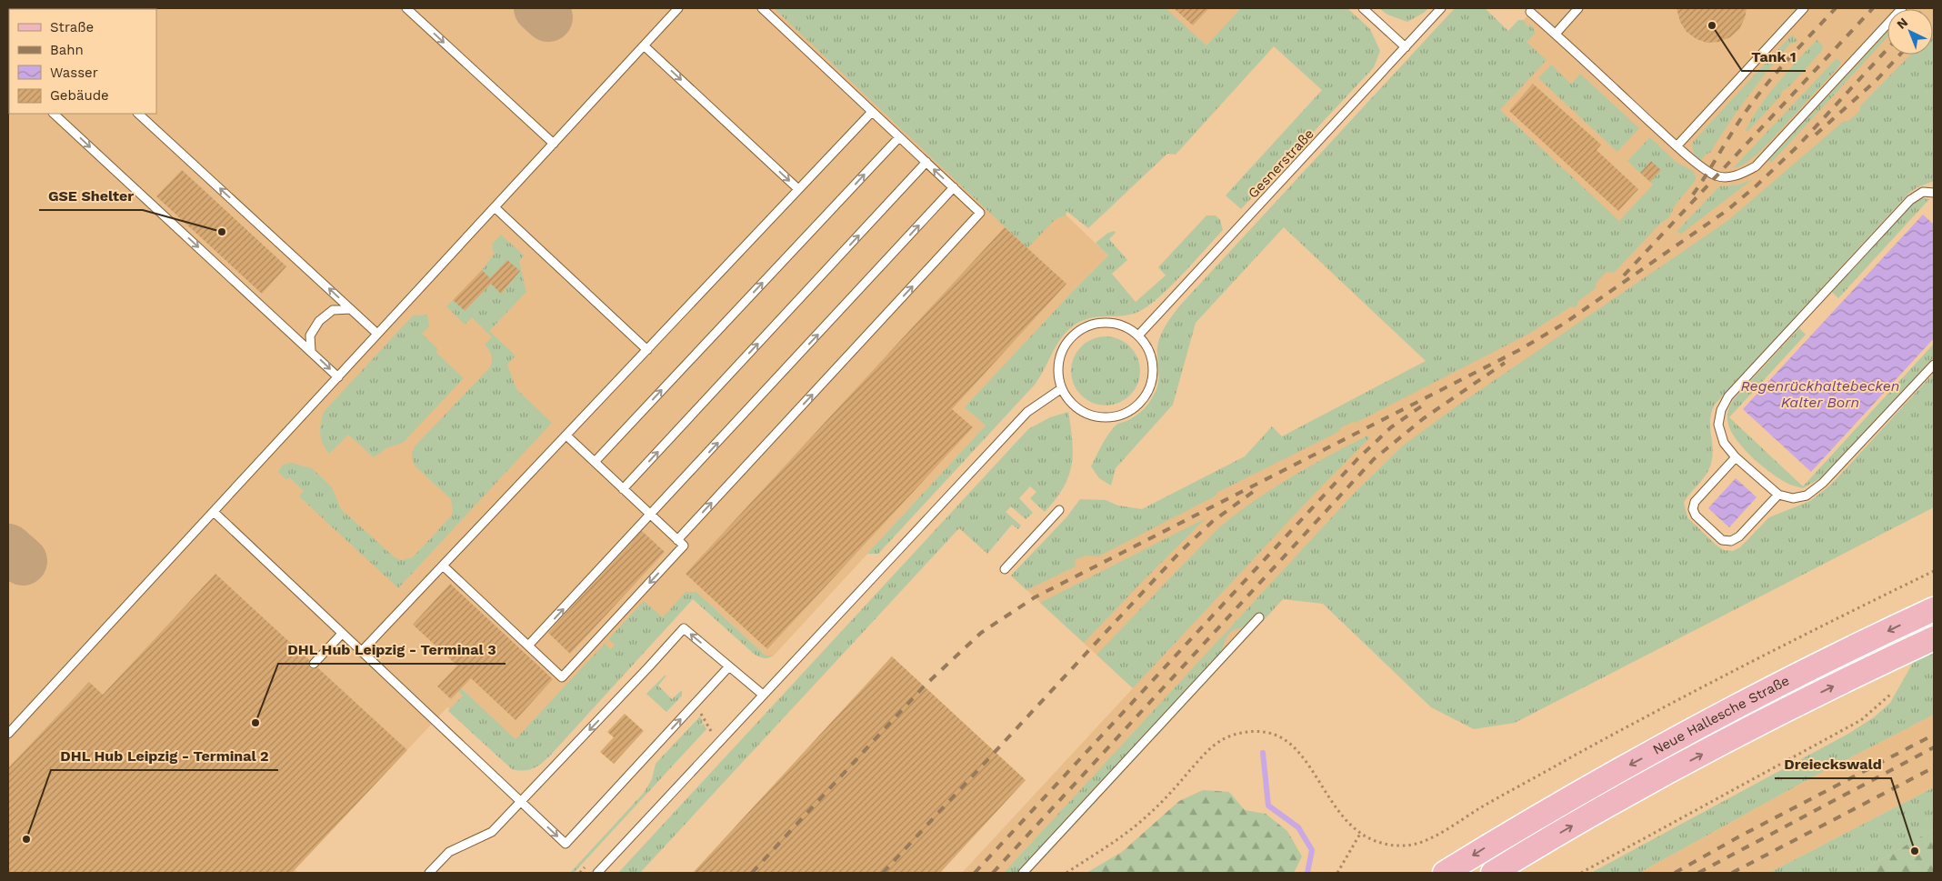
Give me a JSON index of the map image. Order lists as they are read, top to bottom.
{
  "streets": {
    "main road": ["Neue Hallesche Straße"],
    "lane": ["Gesnerstraße"]
  },
  "water": ["Regenrückhaltebecken Kalter Born"],
  "places": [
    "Tank 1",
    "GSE Shelter",
    "DHL Hub Leipzig - Terminal 3",
    "DHL Hub Leipzig - Terminal 2",
    "Dreieckswald"
  ],
  "legend": [
    "Straße",
    "Bahn",
    "Wasser",
    "Gebäude"
  ],
  "north": "top left"
}
